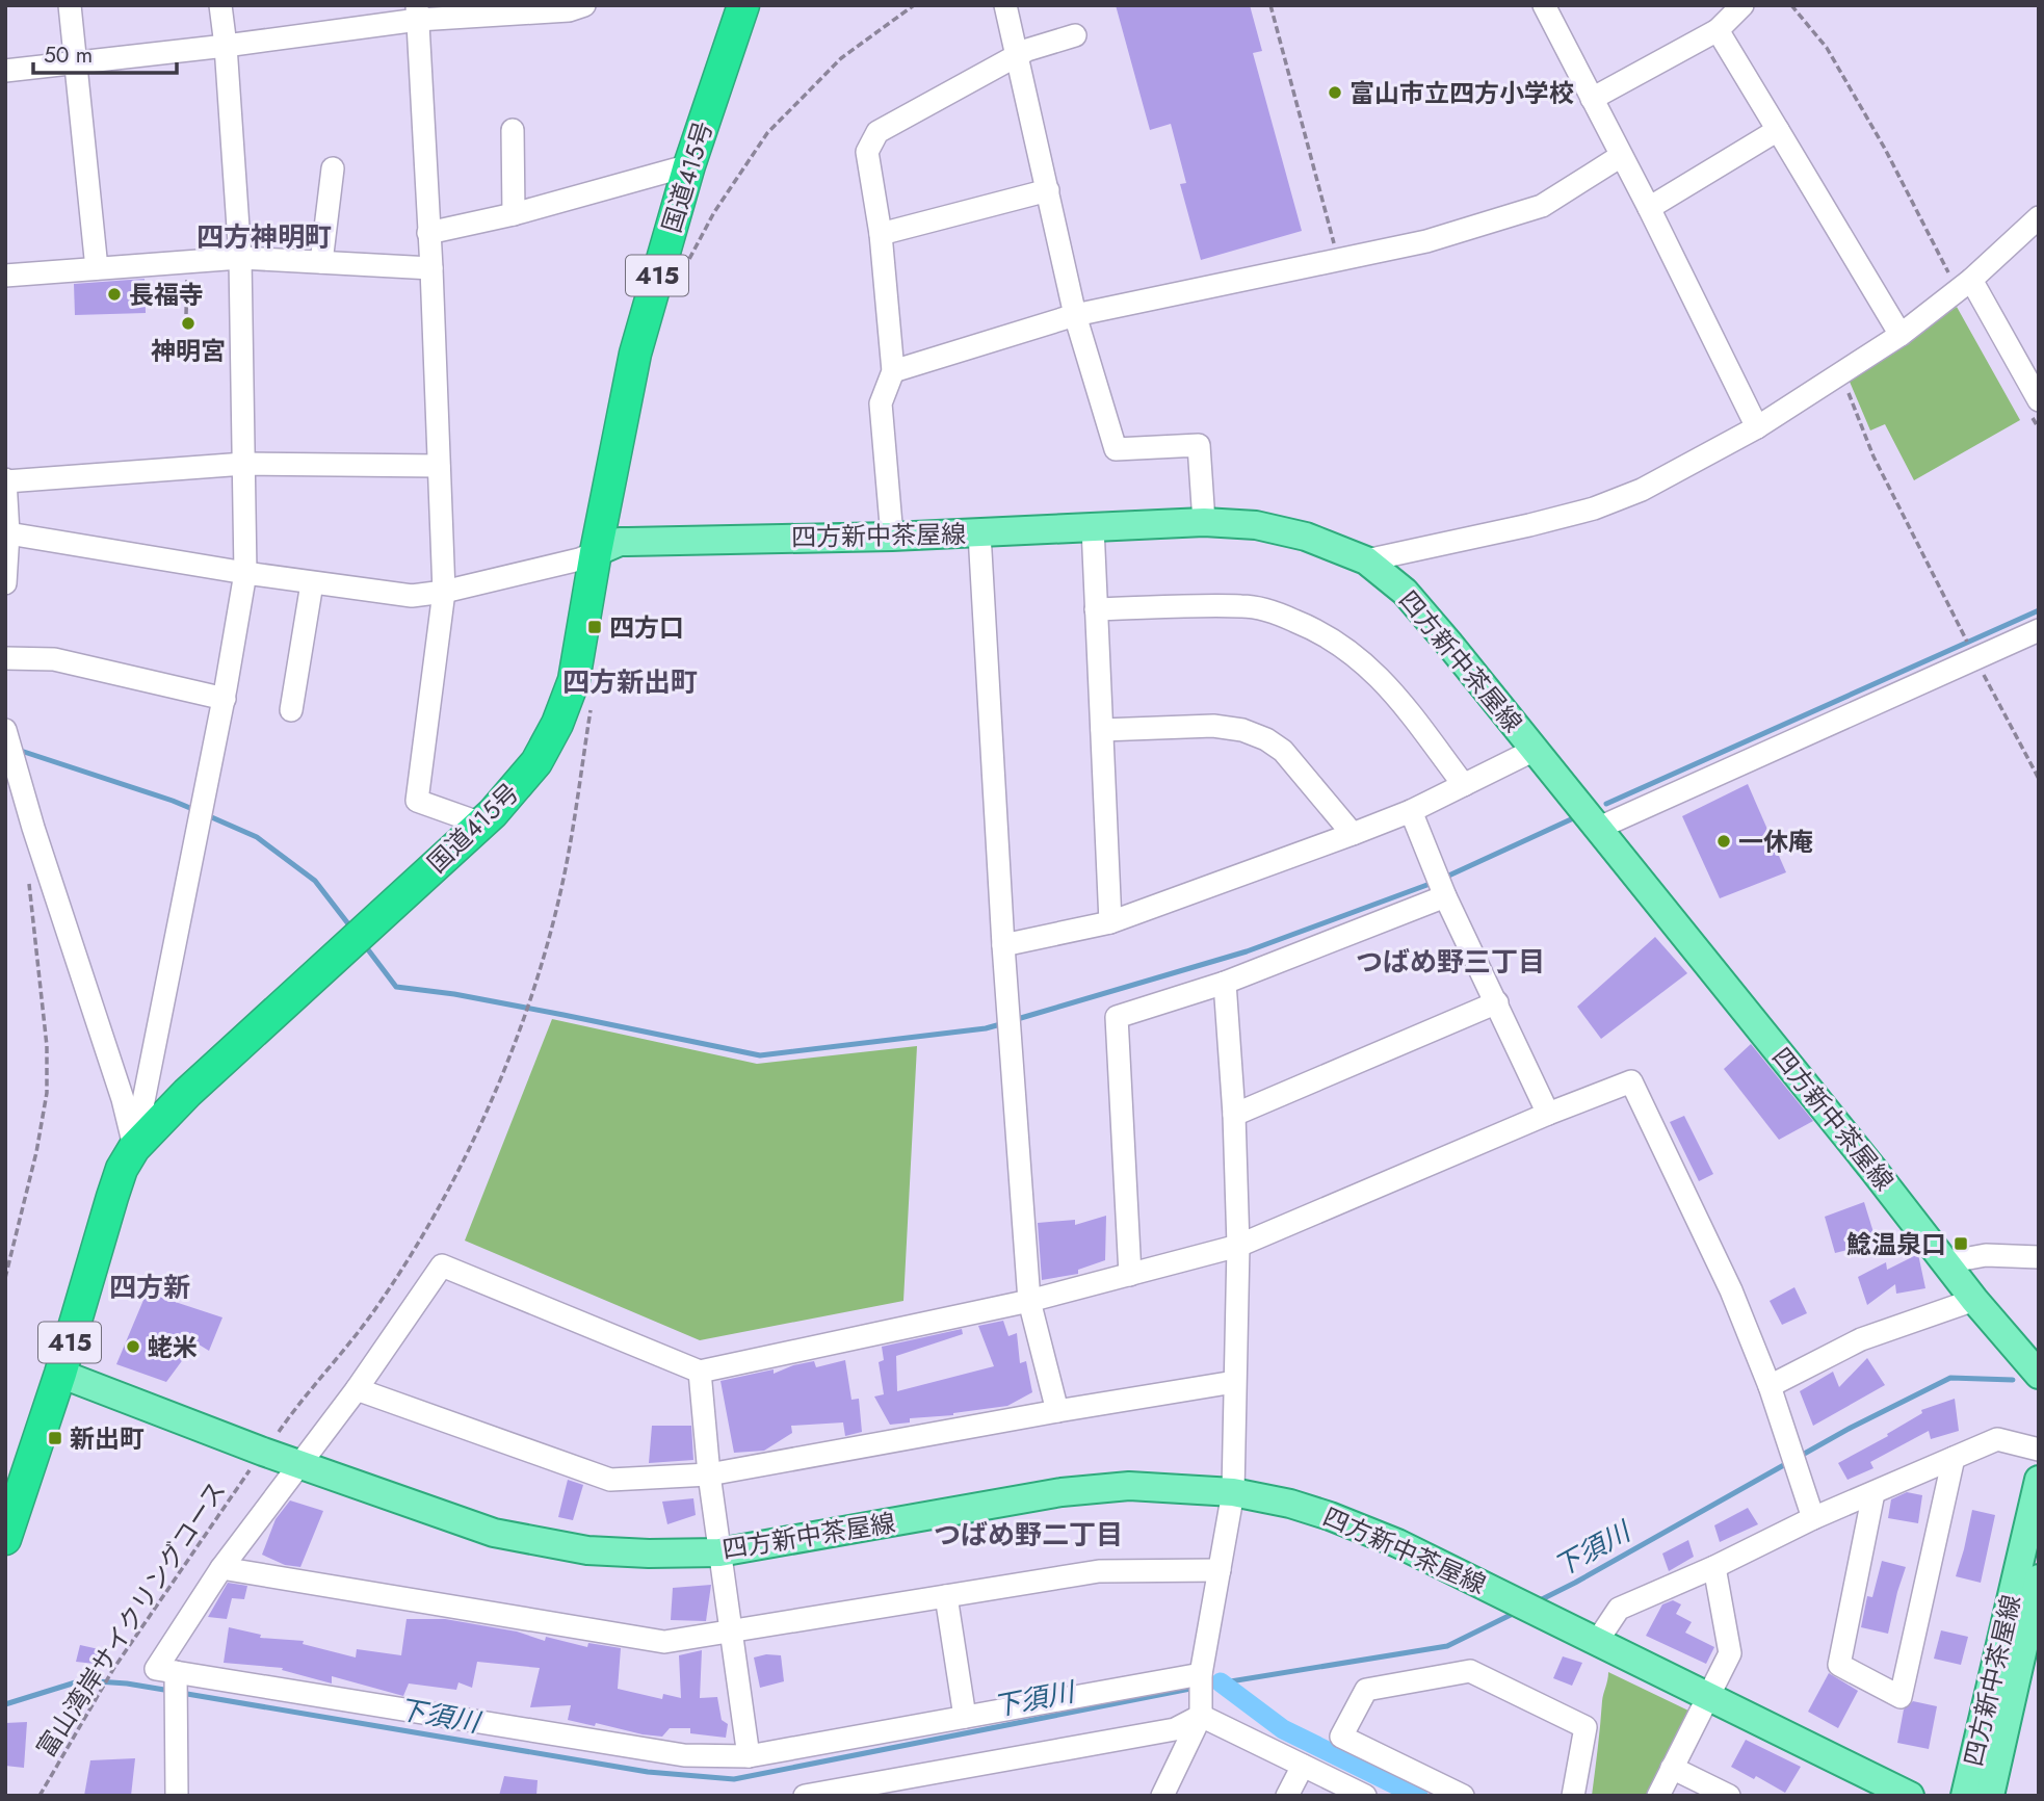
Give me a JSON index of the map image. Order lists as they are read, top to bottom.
{
  "streets": {
    "highway": ["国道415号", "415"],
    "main road": ["四方新中茶屋線"],
    "path": ["富山湾岸サイクリングコース"]
  },
  "crossings": [
    ["国道415号", "四方新中茶屋線"]
  ],
  "districts": [
    "四方神明町",
    "四方新出町",
    "つばめ野三丁目",
    "四方新",
    "つばめ野二丁目"
  ],
  "water": ["下須川"],
  "places": {
    "other": [
      "富山市立四方小学校",
      "長福寺",
      "神明宮",
      "一休庵",
      "蛯米"
    ],
    "transit": ["四方口", "鯰温泉口", "新出町"]
  },
  "scale_bar": "50 m"
}
